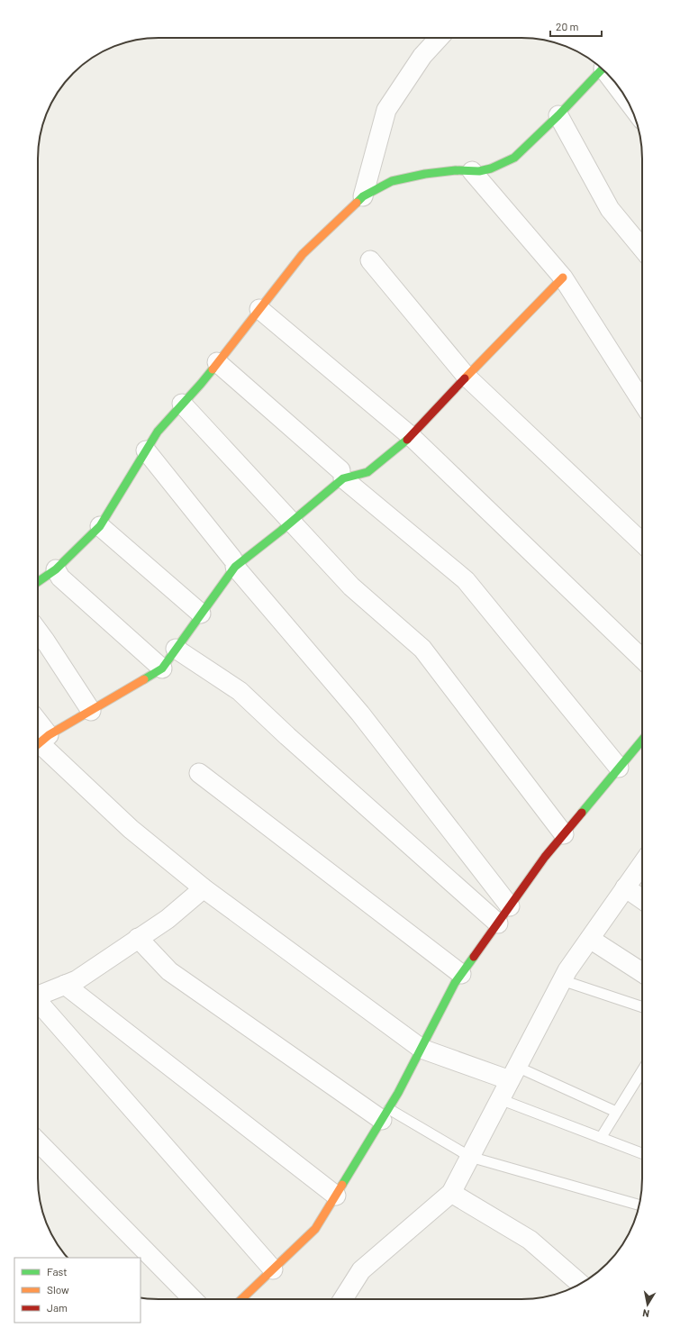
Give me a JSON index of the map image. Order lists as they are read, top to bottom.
{
  "legend": ["Fast", "Slow", "Jam"],
  "scale_bar": "20 m",
  "north": "bottom"
}
